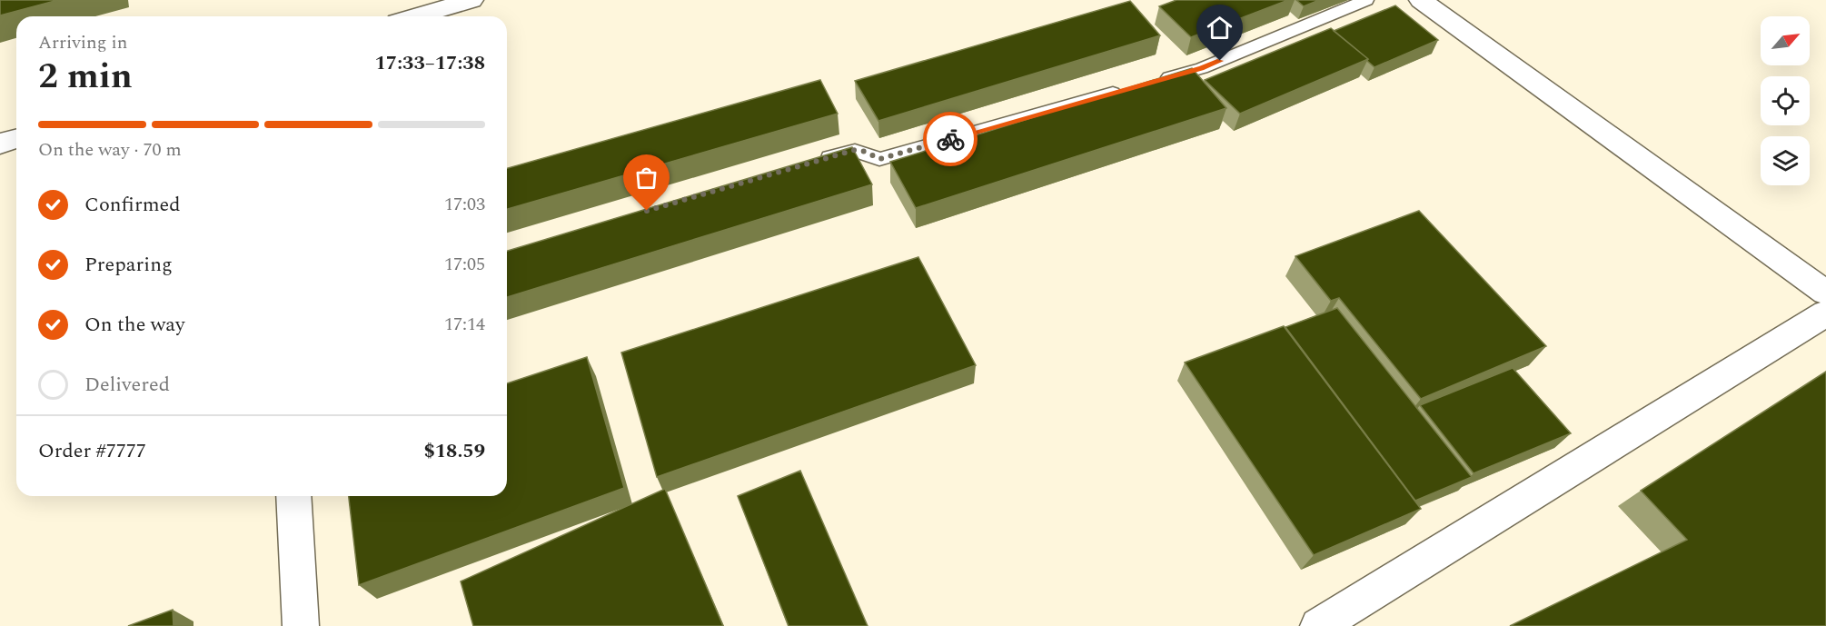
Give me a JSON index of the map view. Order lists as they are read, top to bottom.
{
  "north": "top right",
  "page": {
    "heading": ["2 min", "Arriving in", "17:33–17:38"],
    "panel": ["Order #7777", "$18.59"],
    "bar": "On the way · 70 m",
    "list": [
      ["Confirmed", "17:03"],
      ["Preparing", "17:05"],
      ["On the way", "17:14"],
      "Delivered"
    ]
  }
}
